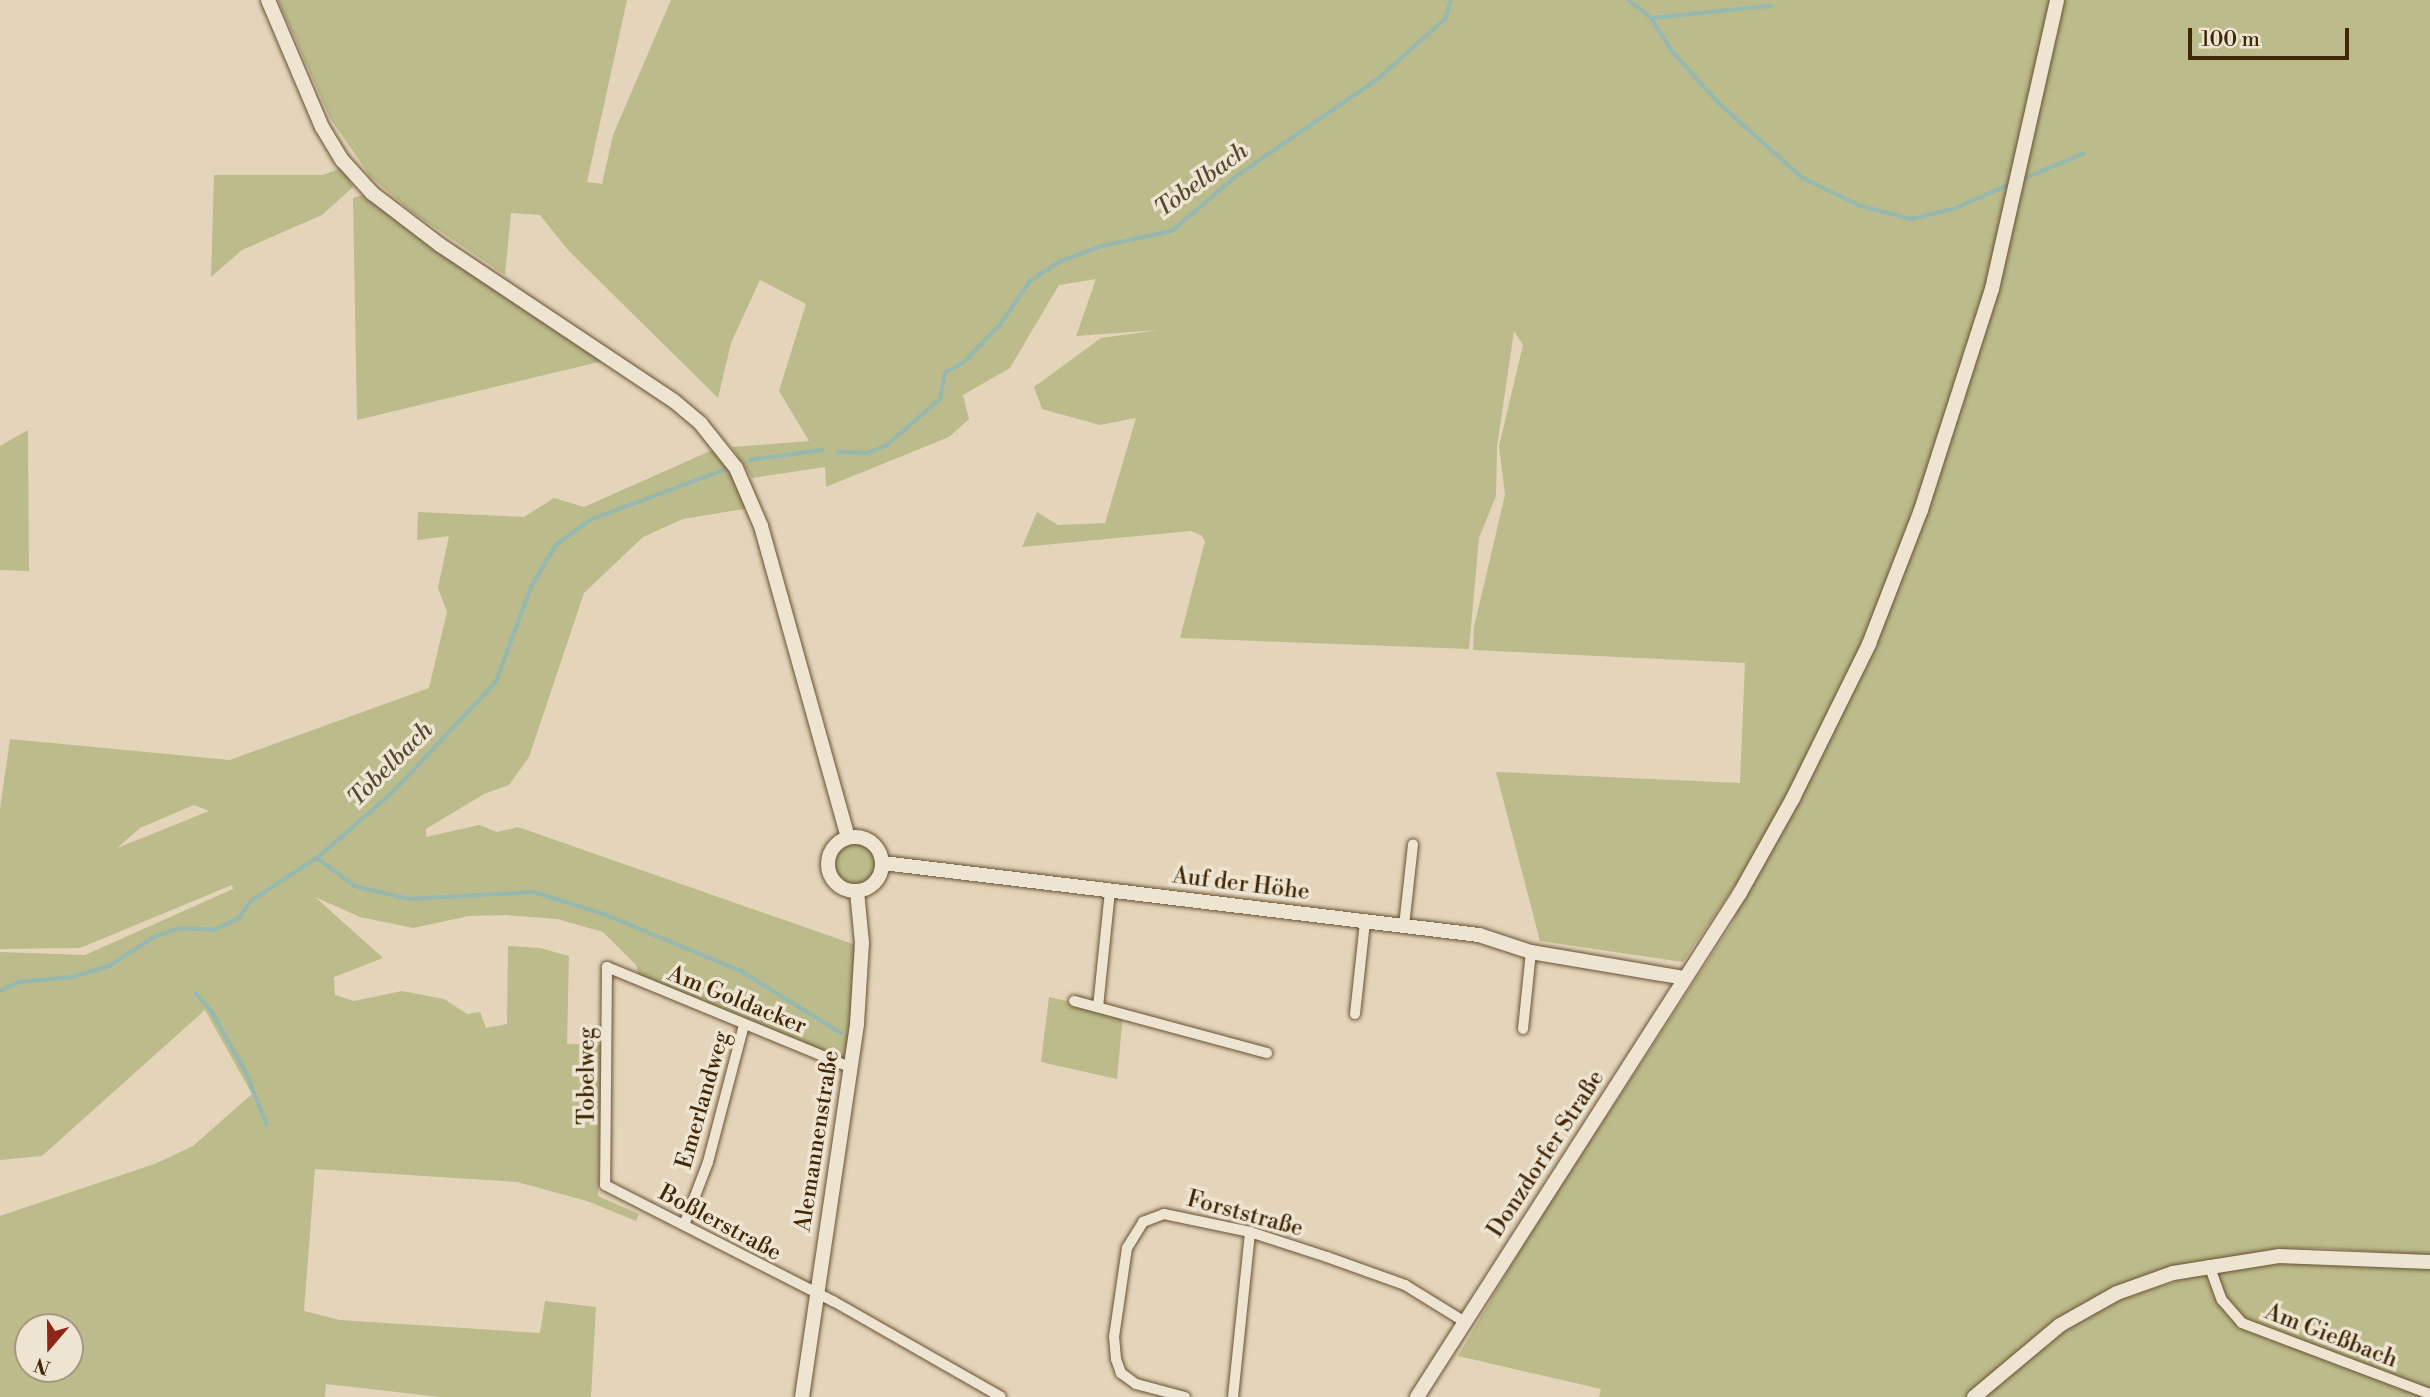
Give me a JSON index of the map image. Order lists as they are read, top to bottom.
{
  "streets": {
    "street": [
      "Auf der Höhe",
      "Am Goldacker",
      "Tobelweg",
      "Emerlandweg",
      "Alemannenstraße",
      "Donzdorfer Straße",
      "Forststraße",
      "Boßlerstraße",
      "Am Gießbach"
    ]
  },
  "crossings": [
    ["Auf der Höhe", "Alemannenstraße"],
    ["Auf der Höhe", "Donzdorfer Straße"],
    ["Am Goldacker", "Tobelweg"],
    ["Am Goldacker", "Emerlandweg"],
    ["Am Goldacker", "Alemannenstraße"],
    ["Tobelweg", "Boßlerstraße"],
    ["Emerlandweg", "Boßlerstraße"],
    ["Alemannenstraße", "Boßlerstraße"],
    ["Donzdorfer Straße", "Forststraße"]
  ],
  "water": ["Tobelbach"],
  "scale_bar": "100 m",
  "north": "bottom"
}
